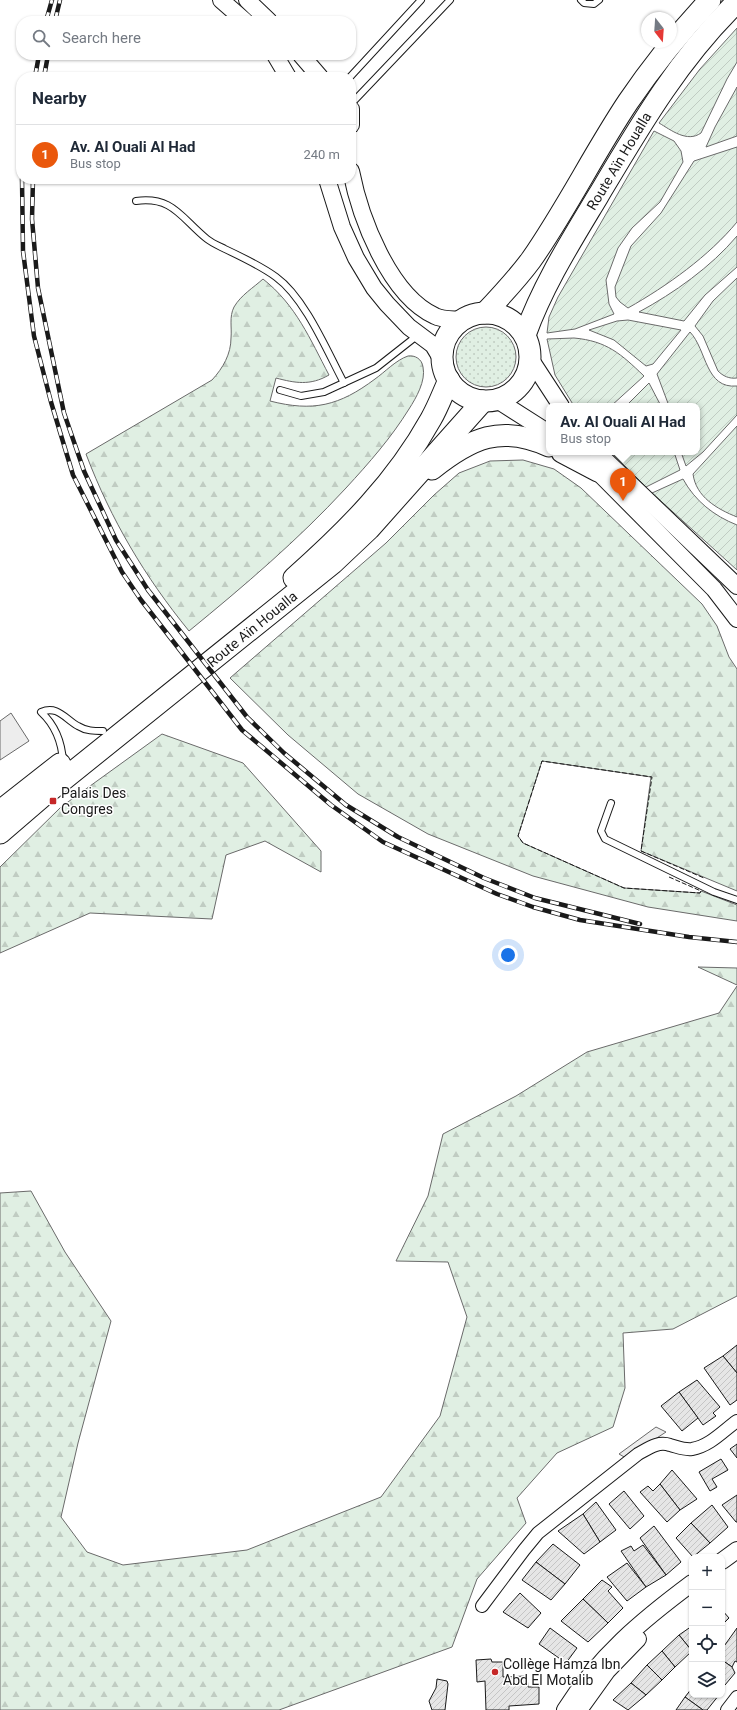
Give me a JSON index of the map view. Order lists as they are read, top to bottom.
{
  "streets": {
    "highway": ["Route Aïn Houalla"]
  },
  "places": {
    "transit": ["Palais Des Congres"],
    "other": ["Collège Hamza Ibn Abd El Motalib"]
  },
  "north": "bottom",
  "page": {
    "search": "Search here",
    "heading": "Nearby",
    "list": [
      {
        "mark": "1",
        "name": "Av. Al Ouali Al Had",
        "note": "Bus stop",
        "value": "240 m"
      }
    ],
    "popup": ["Av. Al Ouali Al Had", "Bus stop"],
    "pins": "1",
    "map_buttons": ["+", "−"]
  }
}
